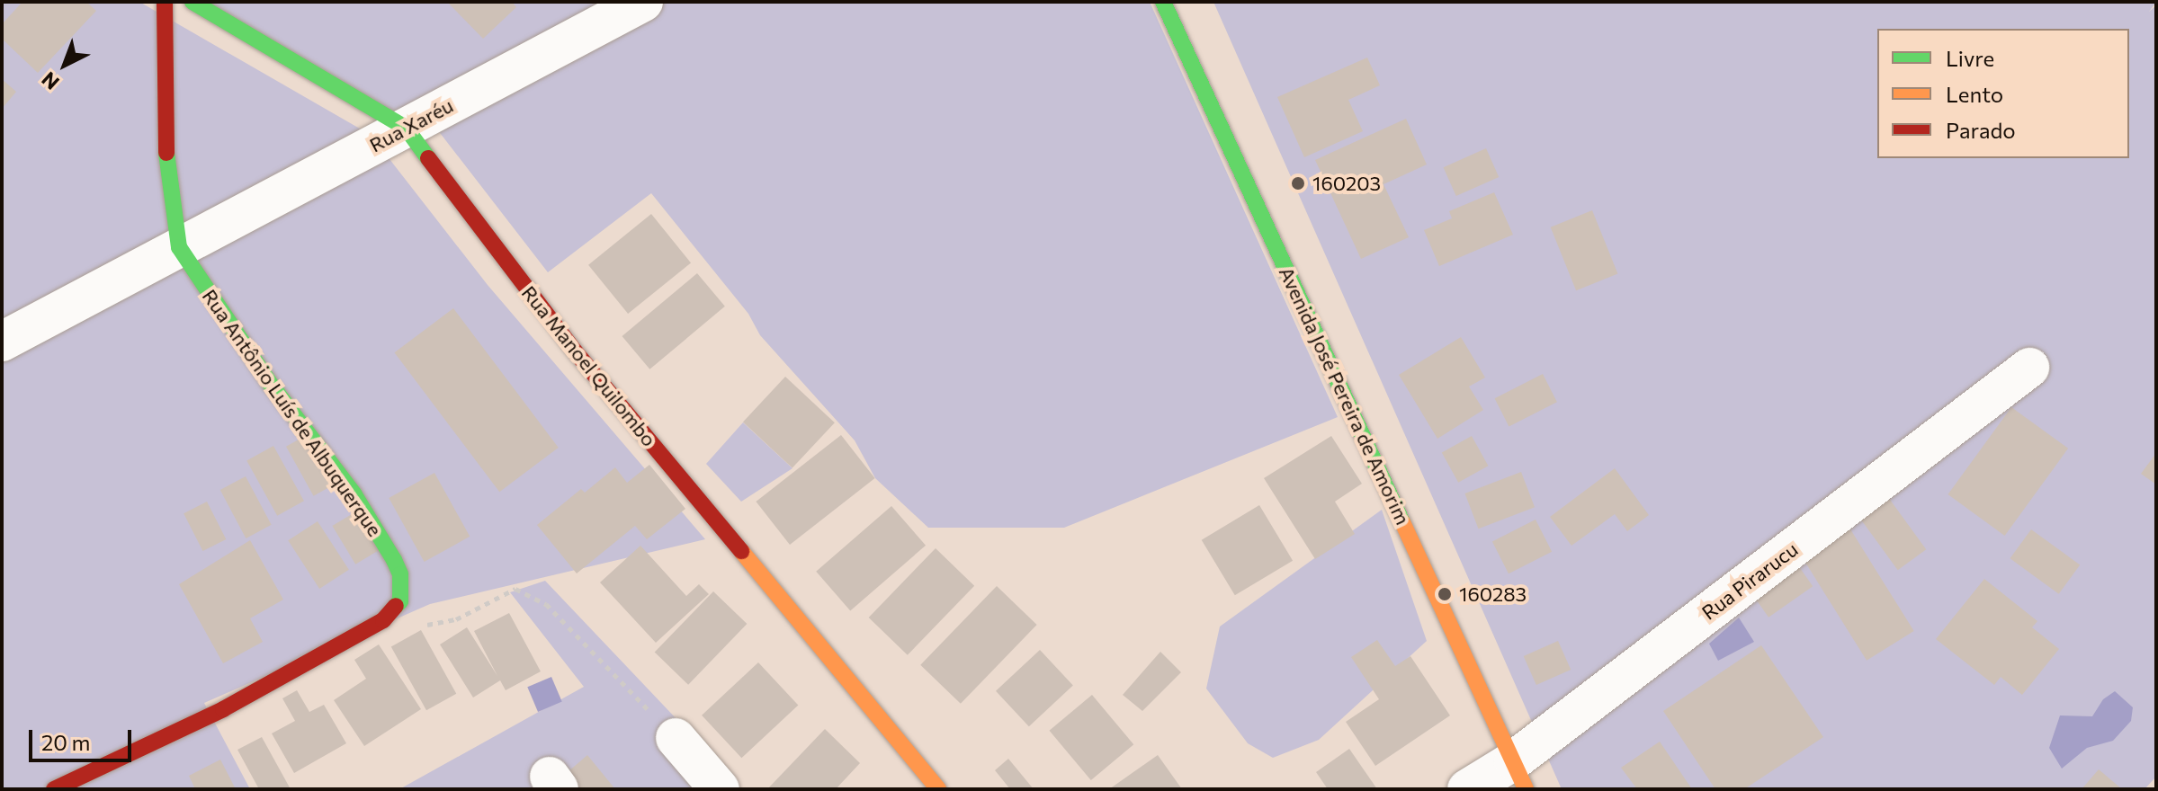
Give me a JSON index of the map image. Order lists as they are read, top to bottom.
{
  "streets": {
    "street": [
      "Rua Xaréu",
      "Rua Manoel Quilombo",
      "Avenida José Pereira de Amorim",
      "Rua Antônio Luís de Albuquerque",
      "Rua Pirarucu"
    ]
  },
  "crossings": [
    ["Rua Xaréu", "Rua Manoel Quilombo"],
    ["Rua Xaréu", "Rua Antônio Luís de Albuquerque"],
    ["Avenida José Pereira de Amorim", "Rua Pirarucu"]
  ],
  "places": ["160203", "160283"],
  "legend": ["Livre", "Lento", "Parado"],
  "scale_bar": "20 m",
  "north": "bottom left"
}
